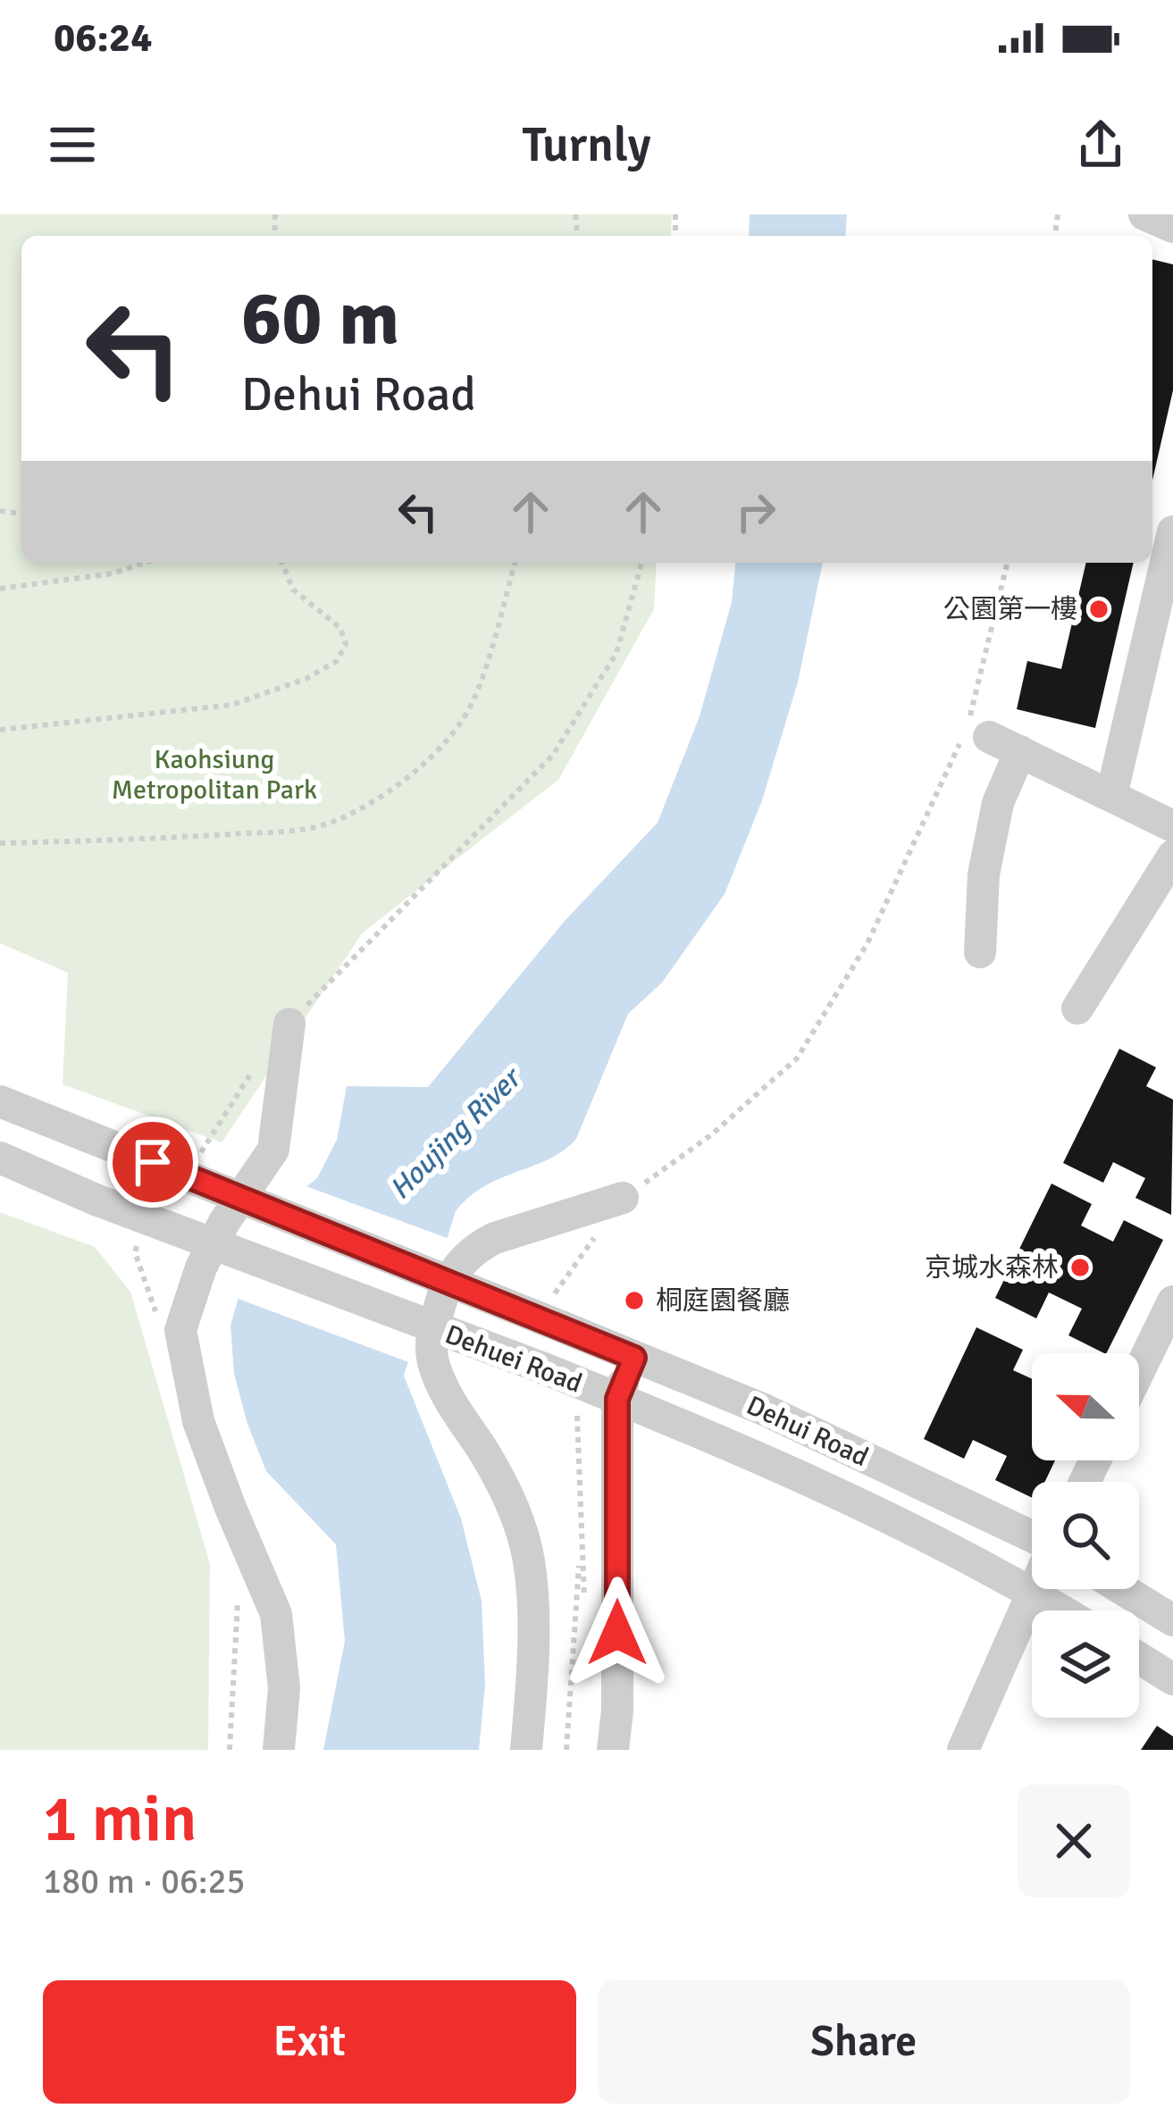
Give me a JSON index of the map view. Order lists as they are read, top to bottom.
{
  "streets": {
    "street": ["Dehuei Road", "Dehui Road"]
  },
  "crossings": [
    ["Dehuei Road", "Dehui Road"]
  ],
  "water": ["Houjing River"],
  "parks": ["Kaohsiung Metropolitan Park"],
  "places": ["公園第一樓", "京城水森林", "桐庭園餐廳"],
  "north": "left",
  "page": {
    "status": "06:24",
    "header": "Turnly",
    "turn": ["60 m", "Dehui Road"],
    "heading": ["1 min", "180 m · 06:25"],
    "buttons": ["Exit", "Share"]
  }
}
